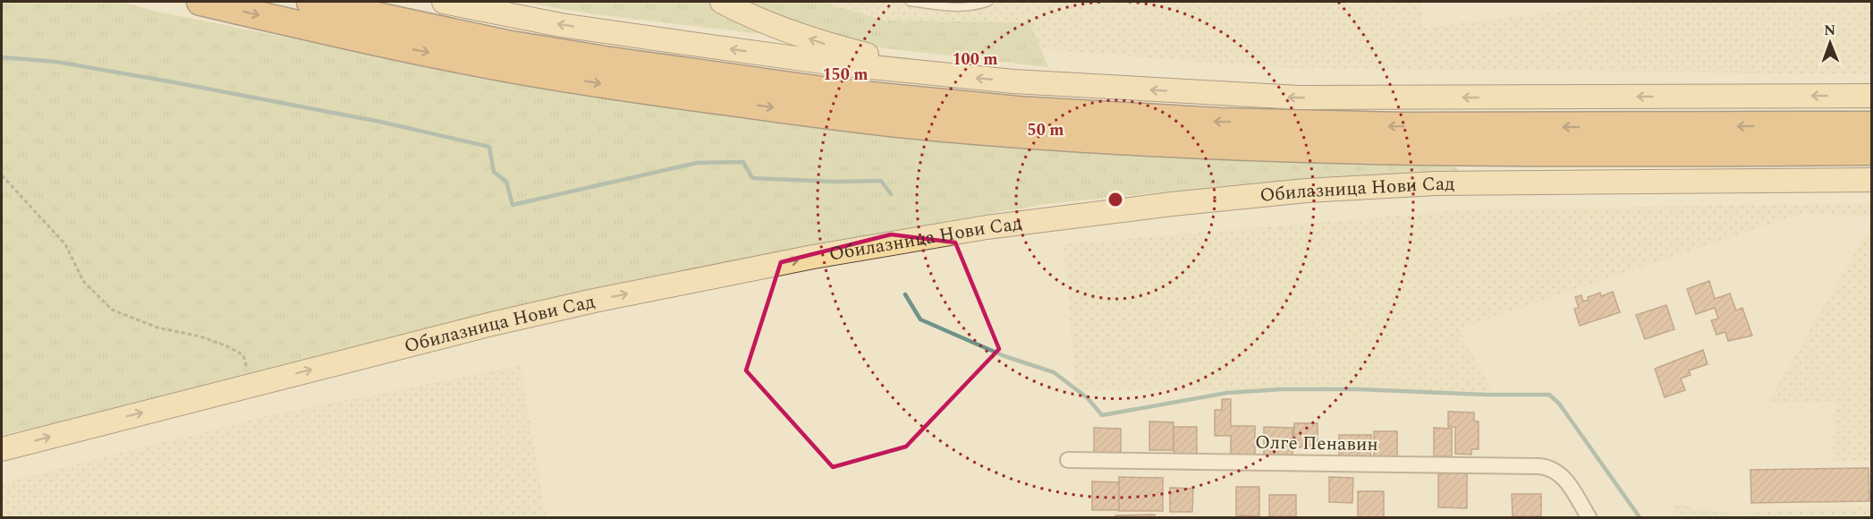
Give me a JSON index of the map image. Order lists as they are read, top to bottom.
{
  "streets": {
    "main road": ["Обилазница Нови Сад"],
    "street": ["Олге Пенавин"]
  },
  "north": "top",
  "rings": ["100 m", "150 m", "50 m"]
}
